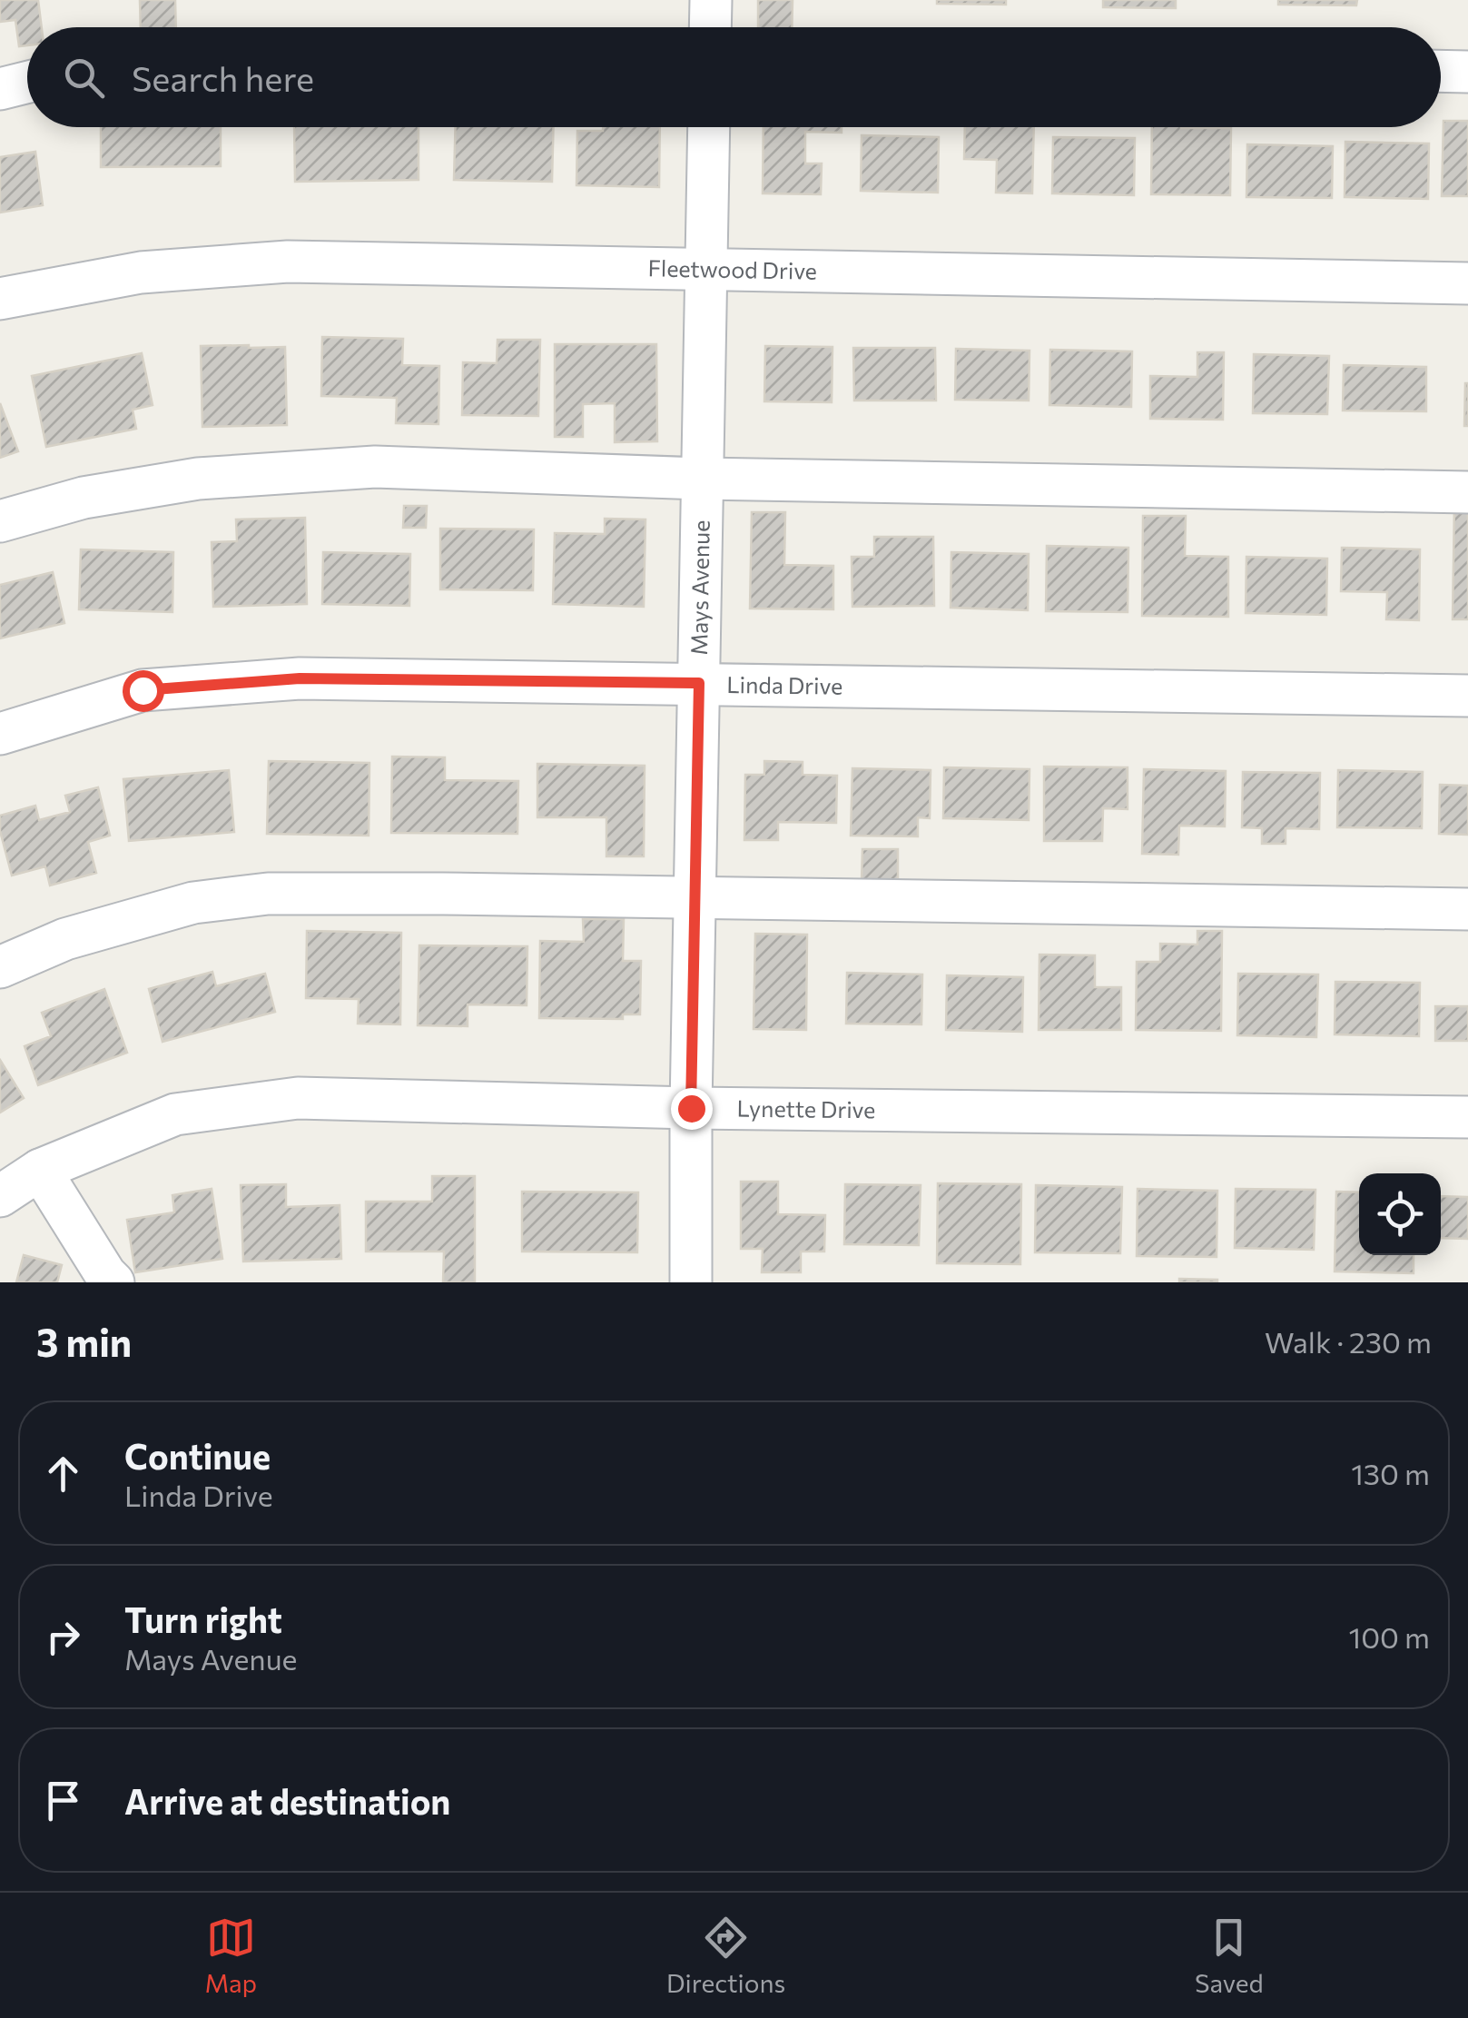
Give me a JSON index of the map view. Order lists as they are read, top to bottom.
{
  "streets": {
    "street": [
      "Fleetwood Drive",
      "Mays Avenue",
      "Linda Drive",
      "Lynette Drive"
    ]
  },
  "crossings": [
    ["Fleetwood Drive", "Mays Avenue"],
    ["Mays Avenue", "Linda Drive"],
    ["Mays Avenue", "Lynette Drive"]
  ],
  "page": {
    "search": "Search here",
    "heading": ["3 min", "Walk · 230 m"],
    "list": [
      ["Continue", "Linda Drive", "130 m"],
      ["Turn right", "Mays Avenue", "100 m"],
      "Arrive at destination"
    ],
    "nav": ["Map", "Directions", "Saved"]
  }
}
